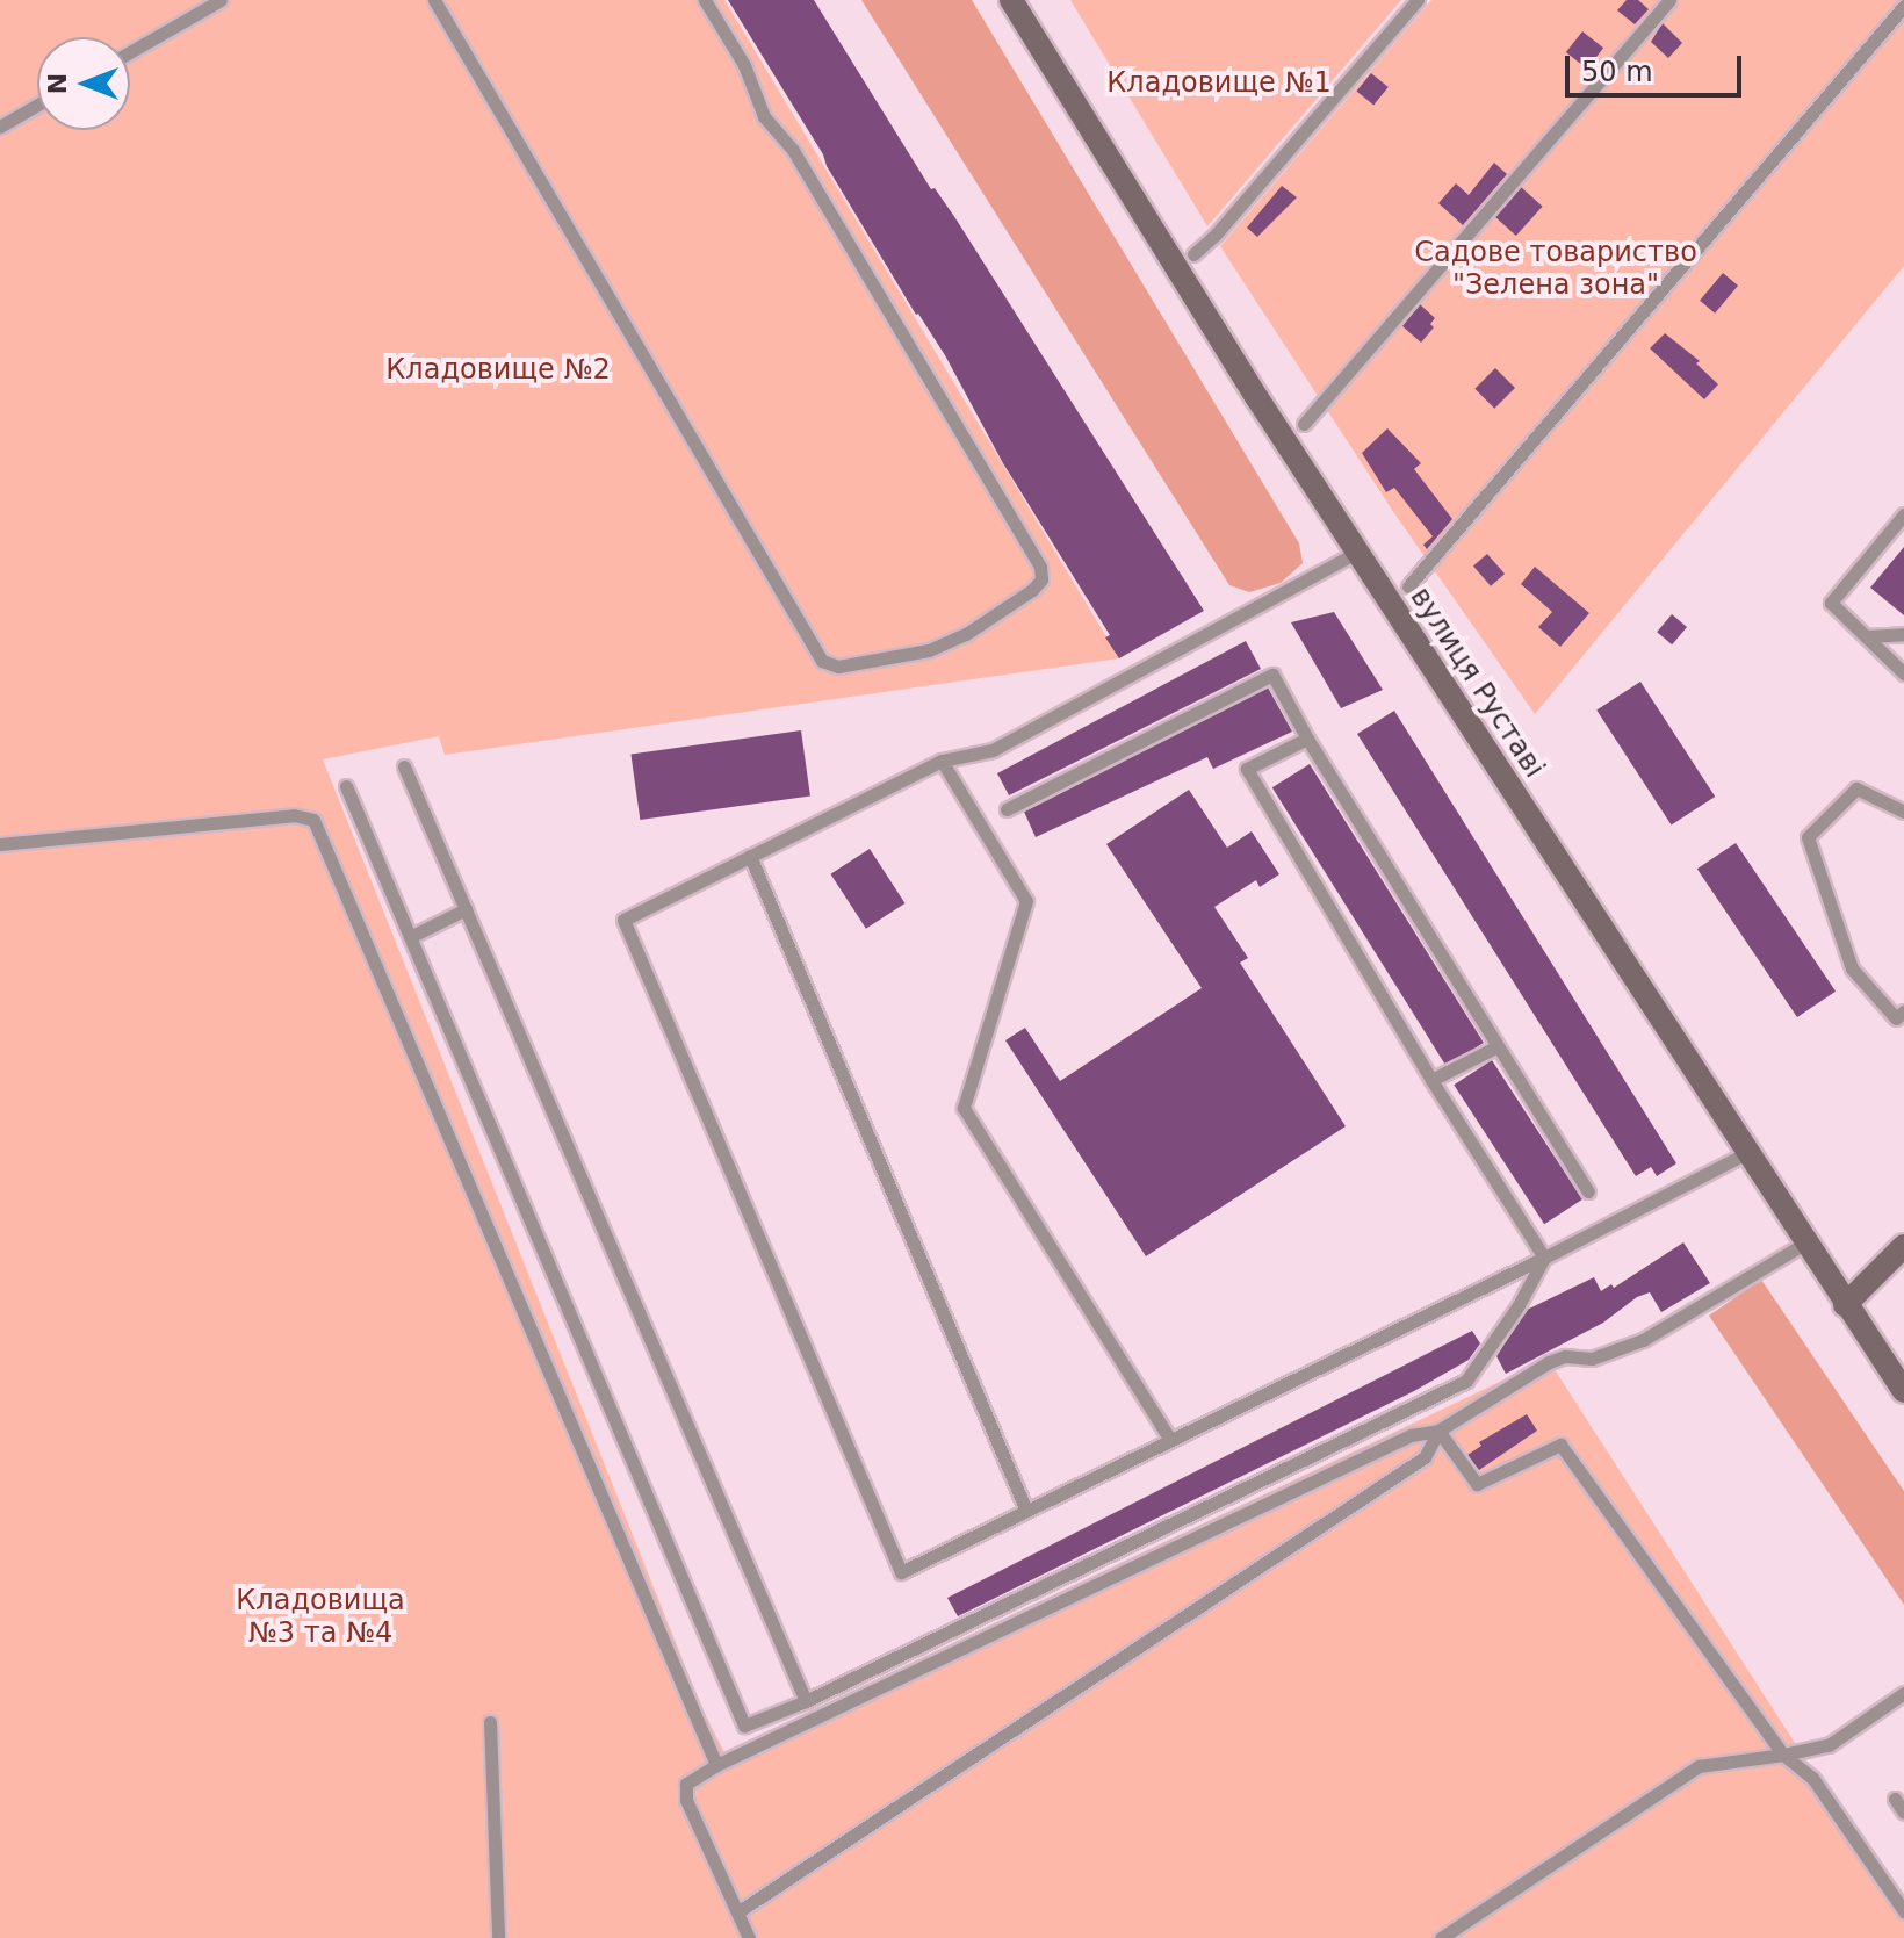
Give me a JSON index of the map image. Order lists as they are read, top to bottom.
{
  "streets": {
    "main road": ["вулиця Руставі"]
  },
  "parks": [
    "Кладовище №1",
    "Садове товариство \"Зелена зона\"",
    "Кладовище №2",
    "Кладовища №3 та №4"
  ],
  "scale_bar": "50 m",
  "north": "left"
}
